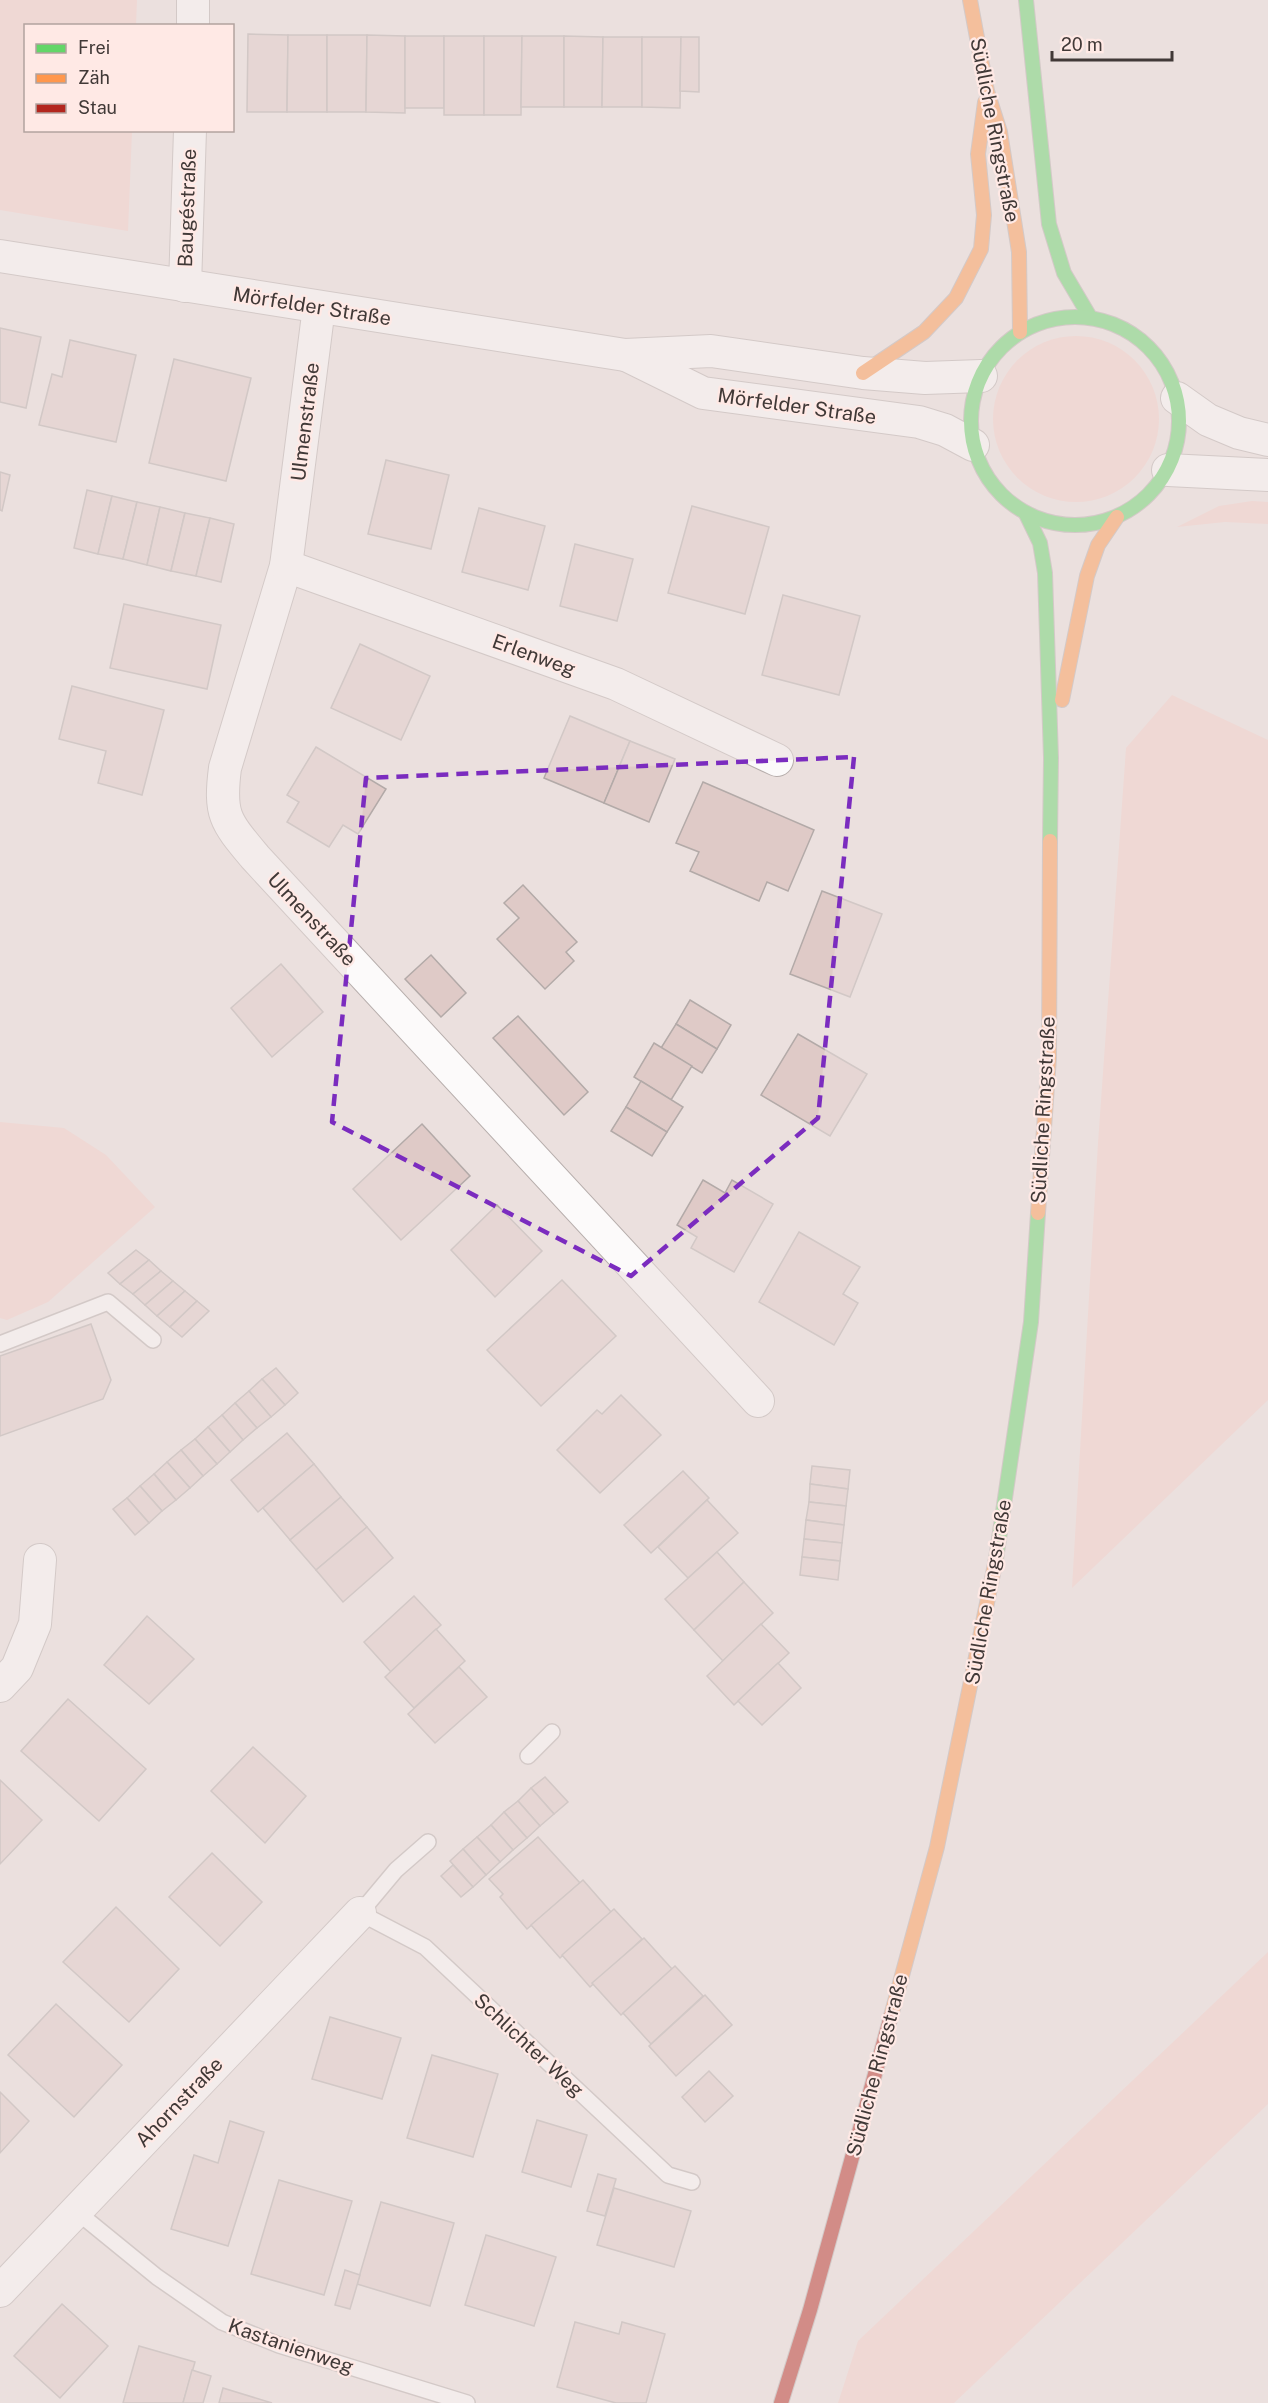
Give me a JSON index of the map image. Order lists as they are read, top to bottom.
{
  "streets": {
    "main road": ["Südliche Ringstraße"],
    "street": [
      "Baugéstraße",
      "Mörfelder Straße",
      "Ulmenstraße",
      "Erlenweg",
      "Ahornstraße"
    ],
    "lane": ["Schlichter Weg", "Kastanienweg"]
  },
  "crossings": [
    ["Südliche Ringstraße", "Mörfelder Straße"],
    ["Baugéstraße", "Mörfelder Straße"],
    ["Mörfelder Straße", "Ulmenstraße"],
    ["Ulmenstraße", "Erlenweg"],
    ["Schlichter Weg", "Ahornstraße"],
    ["Ahornstraße", "Kastanienweg"]
  ],
  "legend": ["Frei", "Zäh", "Stau"],
  "scale_bar": "20 m"
}
